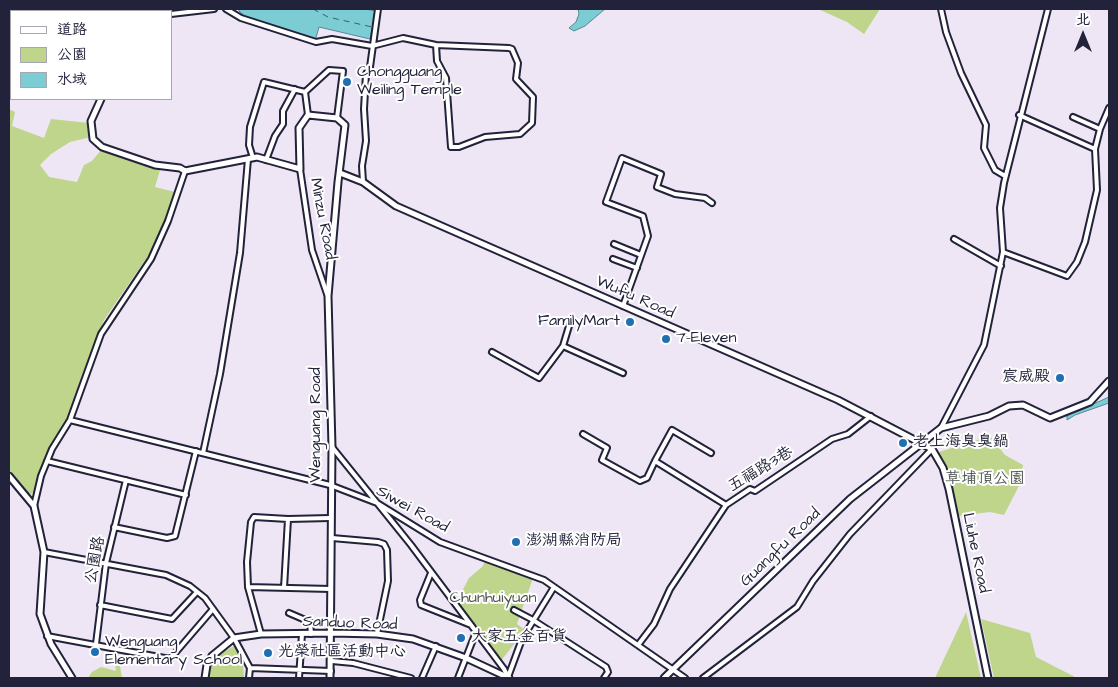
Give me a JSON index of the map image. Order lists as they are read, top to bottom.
{
  "streets": {
    "street": [
      "Minzu Road",
      "Wufu Road",
      "Wenguang Road",
      "五福路3巷",
      "Siwei Road",
      "Guangfu Road",
      "Liuhe Road",
      "公園路",
      "Sanduo Road"
    ]
  },
  "crossings": [
    ["Minzu Road", "Wenguang Road"],
    ["Wufu Road", "Wenguang Road"],
    ["Wufu Road", "五福路3巷"],
    ["Wufu Road", "Guangfu Road"],
    ["Wufu Road", "Liuhe Road"],
    ["Wenguang Road", "Siwei Road"],
    ["Wenguang Road", "Sanduo Road"],
    ["五福路3巷", "Siwei Road"],
    ["Siwei Road", "Guangfu Road"],
    ["Guangfu Road", "Liuhe Road"]
  ],
  "parks": ["草埔頂公園", "Chunhuiyuan"],
  "places": [
    "Chongguang Weiling Temple",
    "FamilyMart",
    "7-Eleven",
    "宸威殿",
    "老上海臭臭鍋",
    "澎湖縣消防局",
    "大家五金百貨",
    "Wenguang Elementary School",
    "光榮社區活動中心"
  ],
  "legend": ["道路", "公園", "水域"],
  "north": "top"
}
